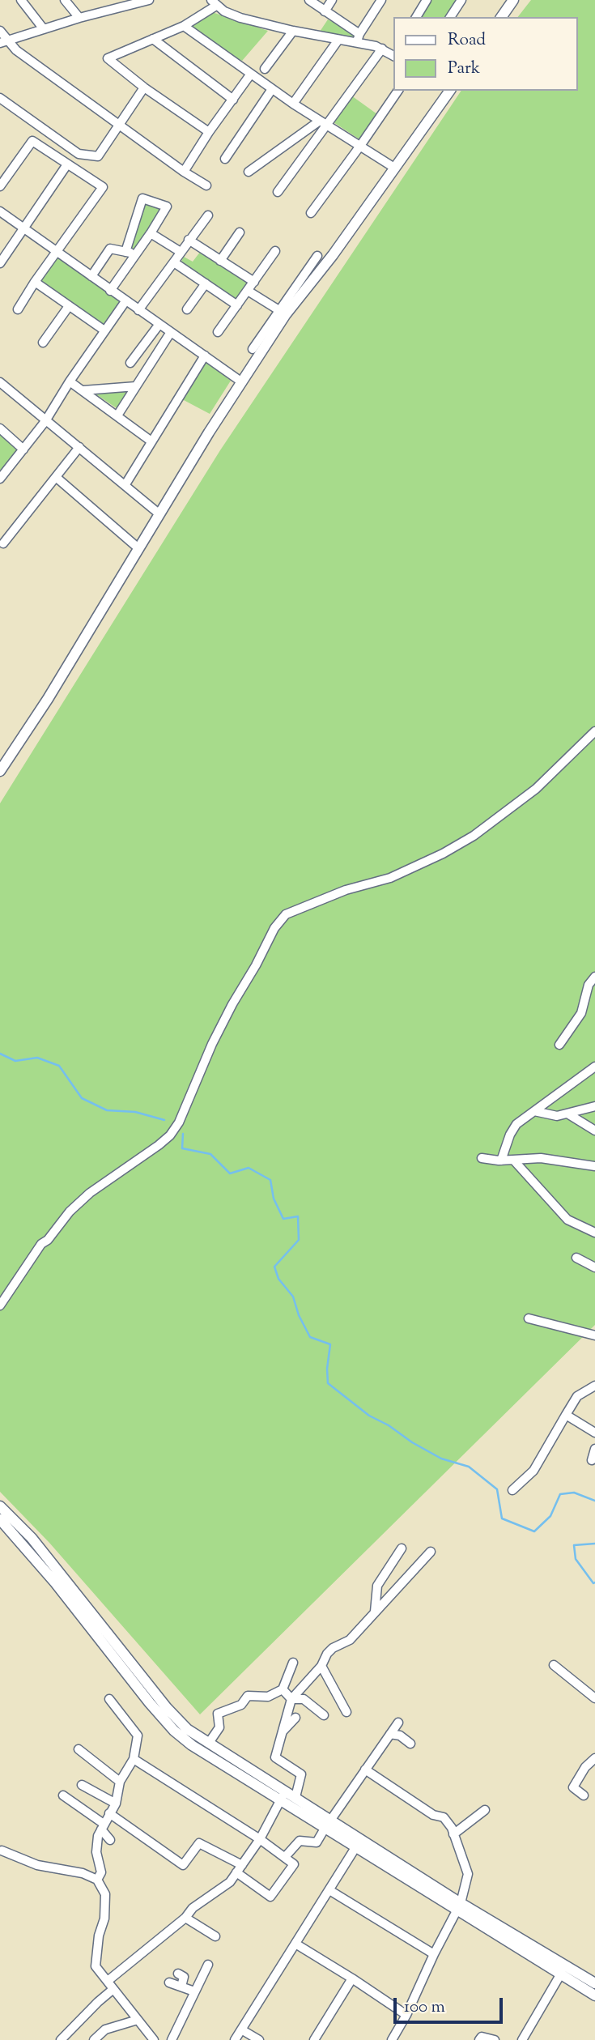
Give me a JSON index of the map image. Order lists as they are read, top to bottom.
{
  "legend": ["Road", "Park"],
  "scale_bar": "100 m"
}
